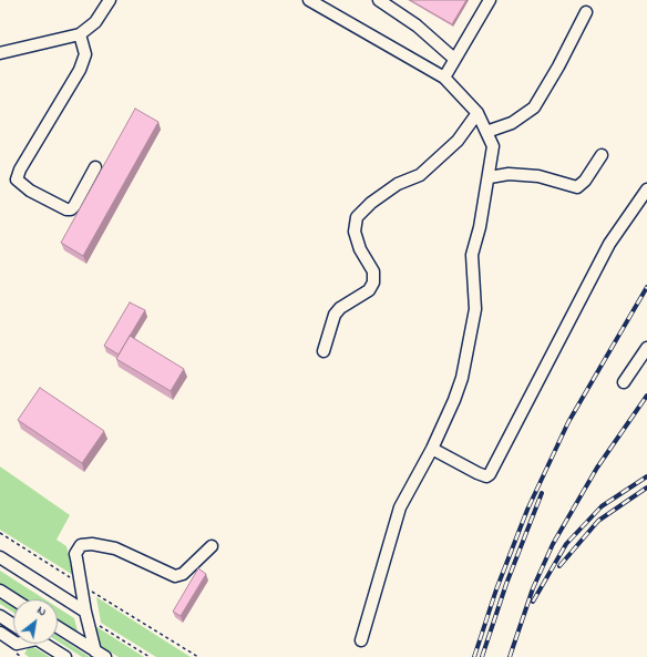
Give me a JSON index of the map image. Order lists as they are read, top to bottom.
{
  "north": "top right"
}
